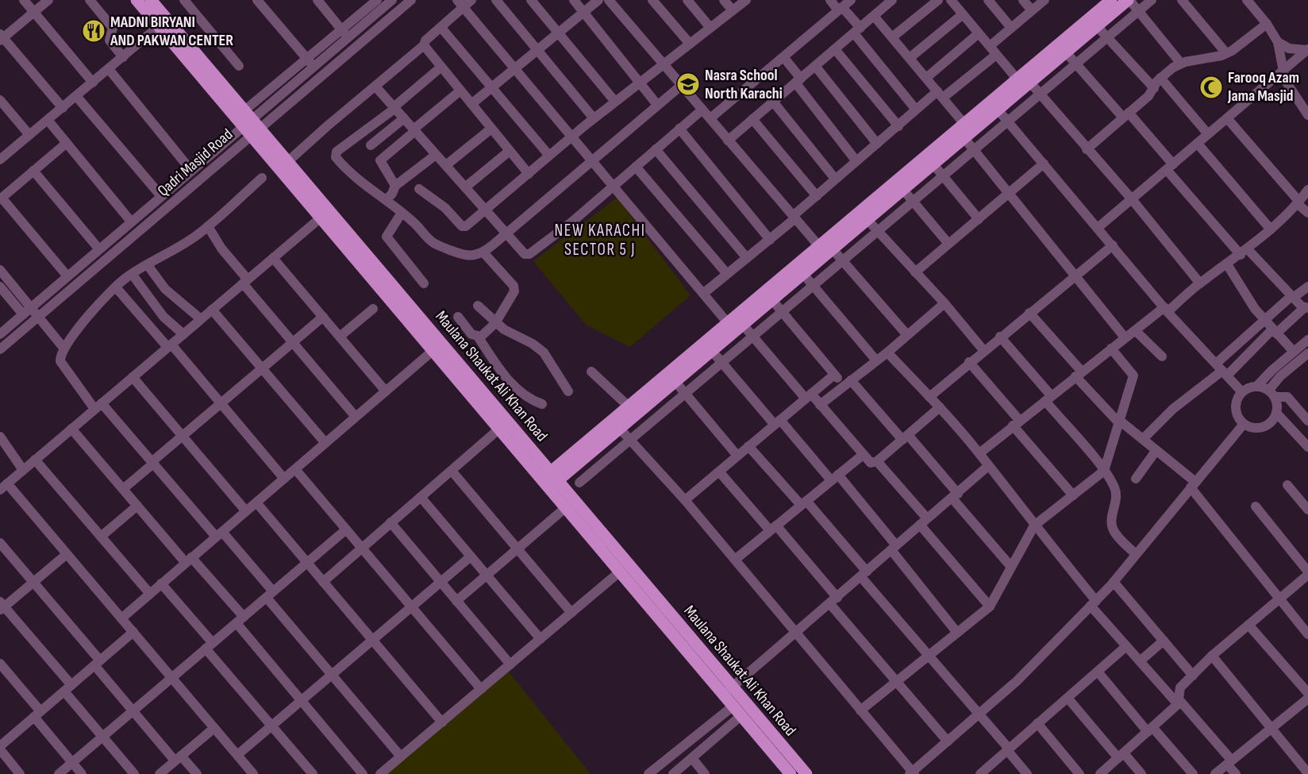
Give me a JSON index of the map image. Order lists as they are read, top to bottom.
{
  "streets": {
    "main road": ["Maulana Shaukat Ali Khan Road"],
    "street": ["Qadri Masjid Road"]
  },
  "crossings": [
    ["Qadri Masjid Road", "Maulana Shaukat Ali Khan Road"]
  ],
  "districts": ["NEW KARACHI SECTOR 5 J"],
  "places": {
    "restaurant": ["MADNI BIRYANI AND PAKWAN CENTER"],
    "school or university": ["Nasra School North Karachi"],
    "mosque": ["Farooq Azam Jama Masjid"]
  }
}
